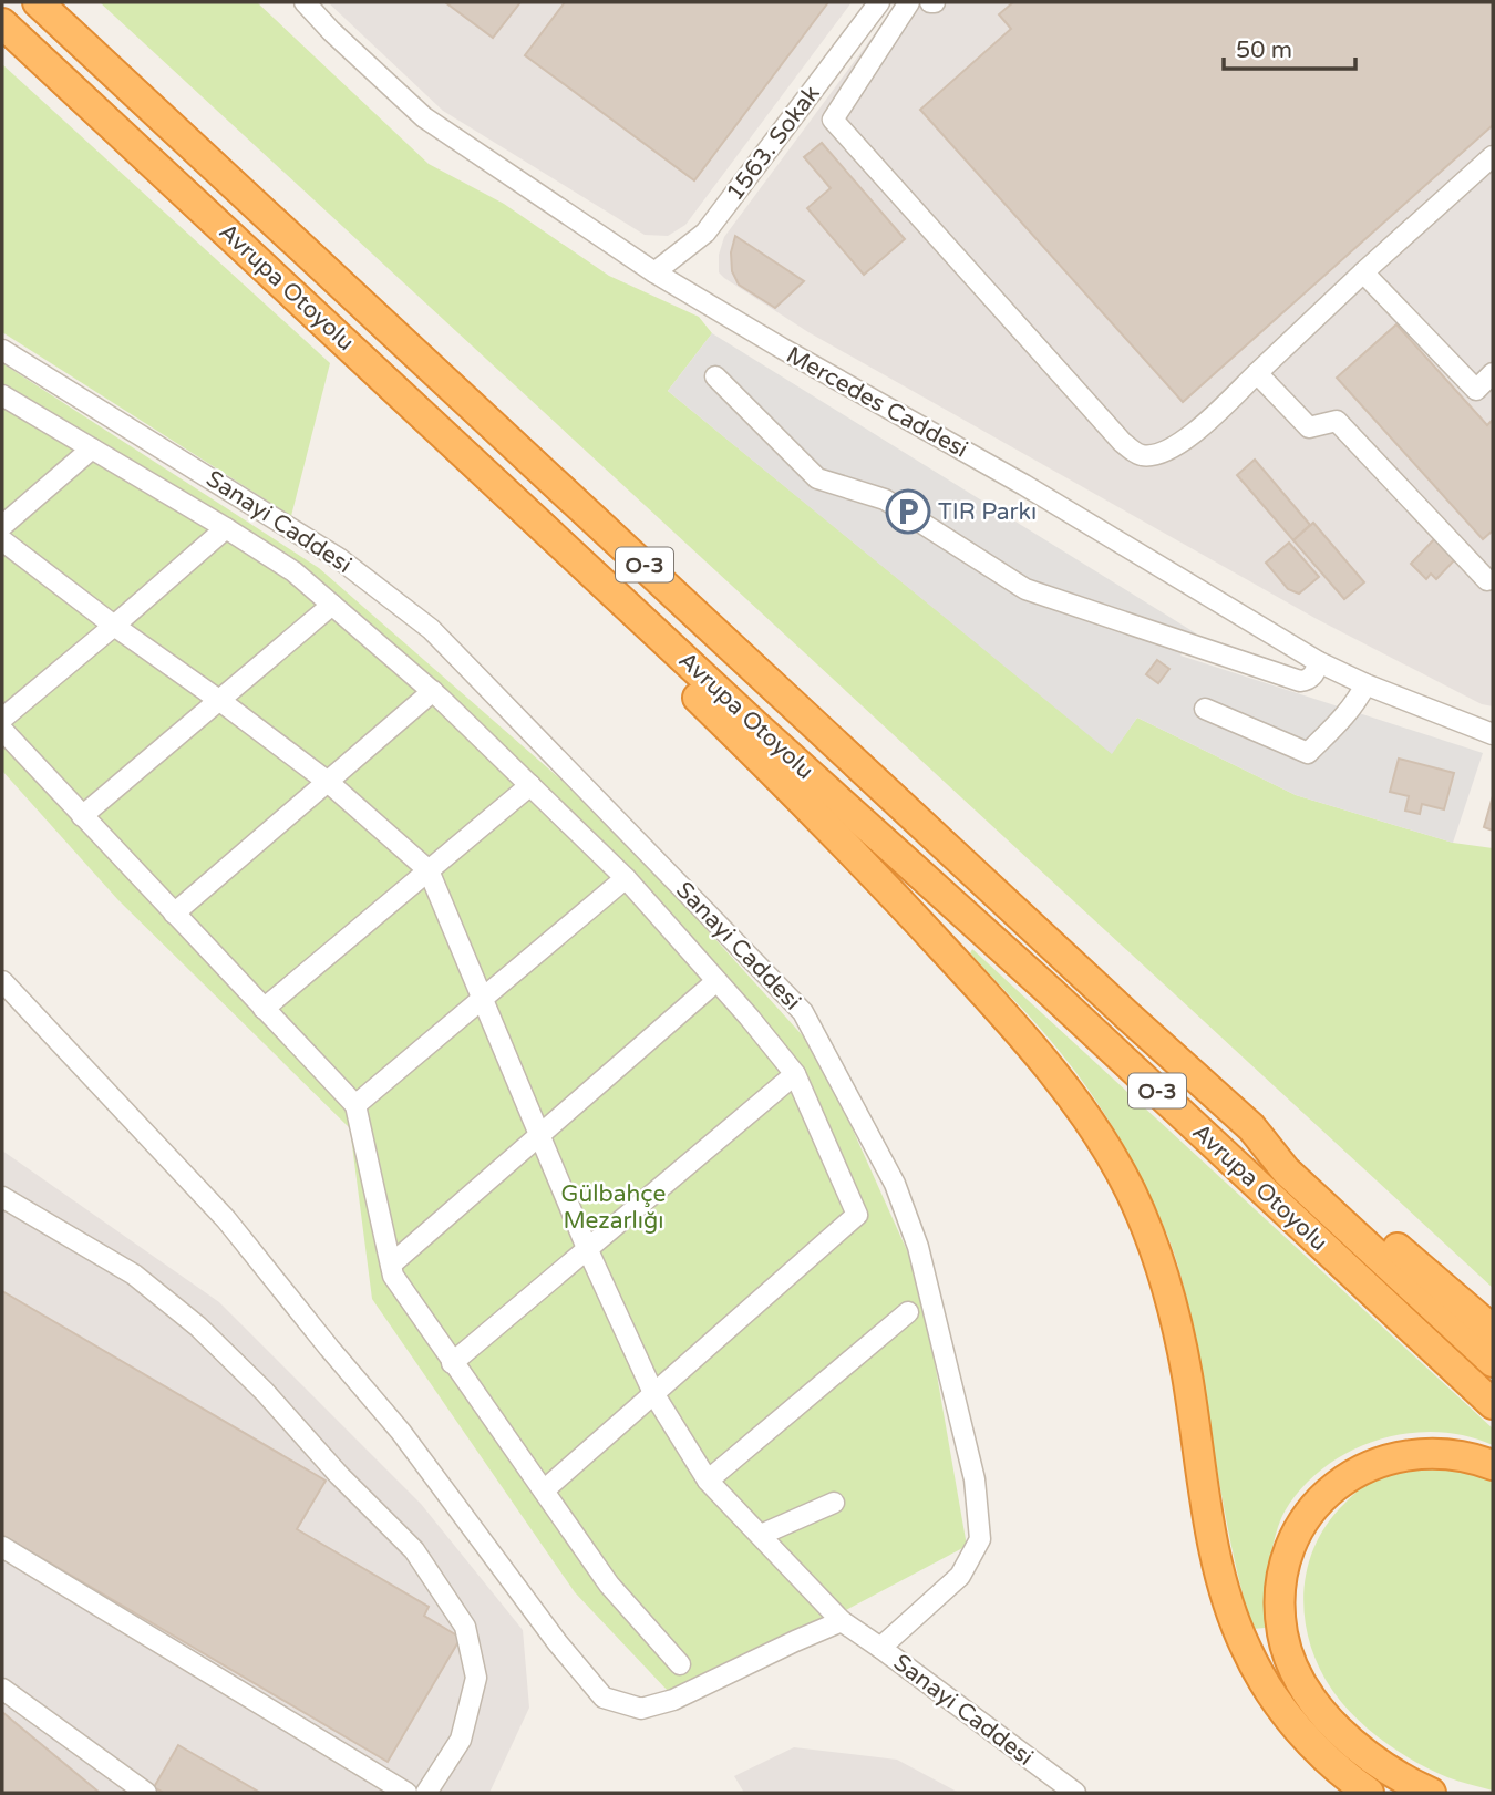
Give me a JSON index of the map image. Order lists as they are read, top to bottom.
{
  "streets": {
    "highway": ["Avrupa Otoyolu", "O-3"],
    "street": ["1563. Sokak", "Mercedes Caddesi", "Sanayi Caddesi"]
  },
  "crossings": [
    ["1563. Sokak", "Mercedes Caddesi"]
  ],
  "parks": ["Gülbahçe Mezarlığı"],
  "places": {
    "parking": ["TIR Parkı"]
  },
  "scale_bar": "50 m"
}
